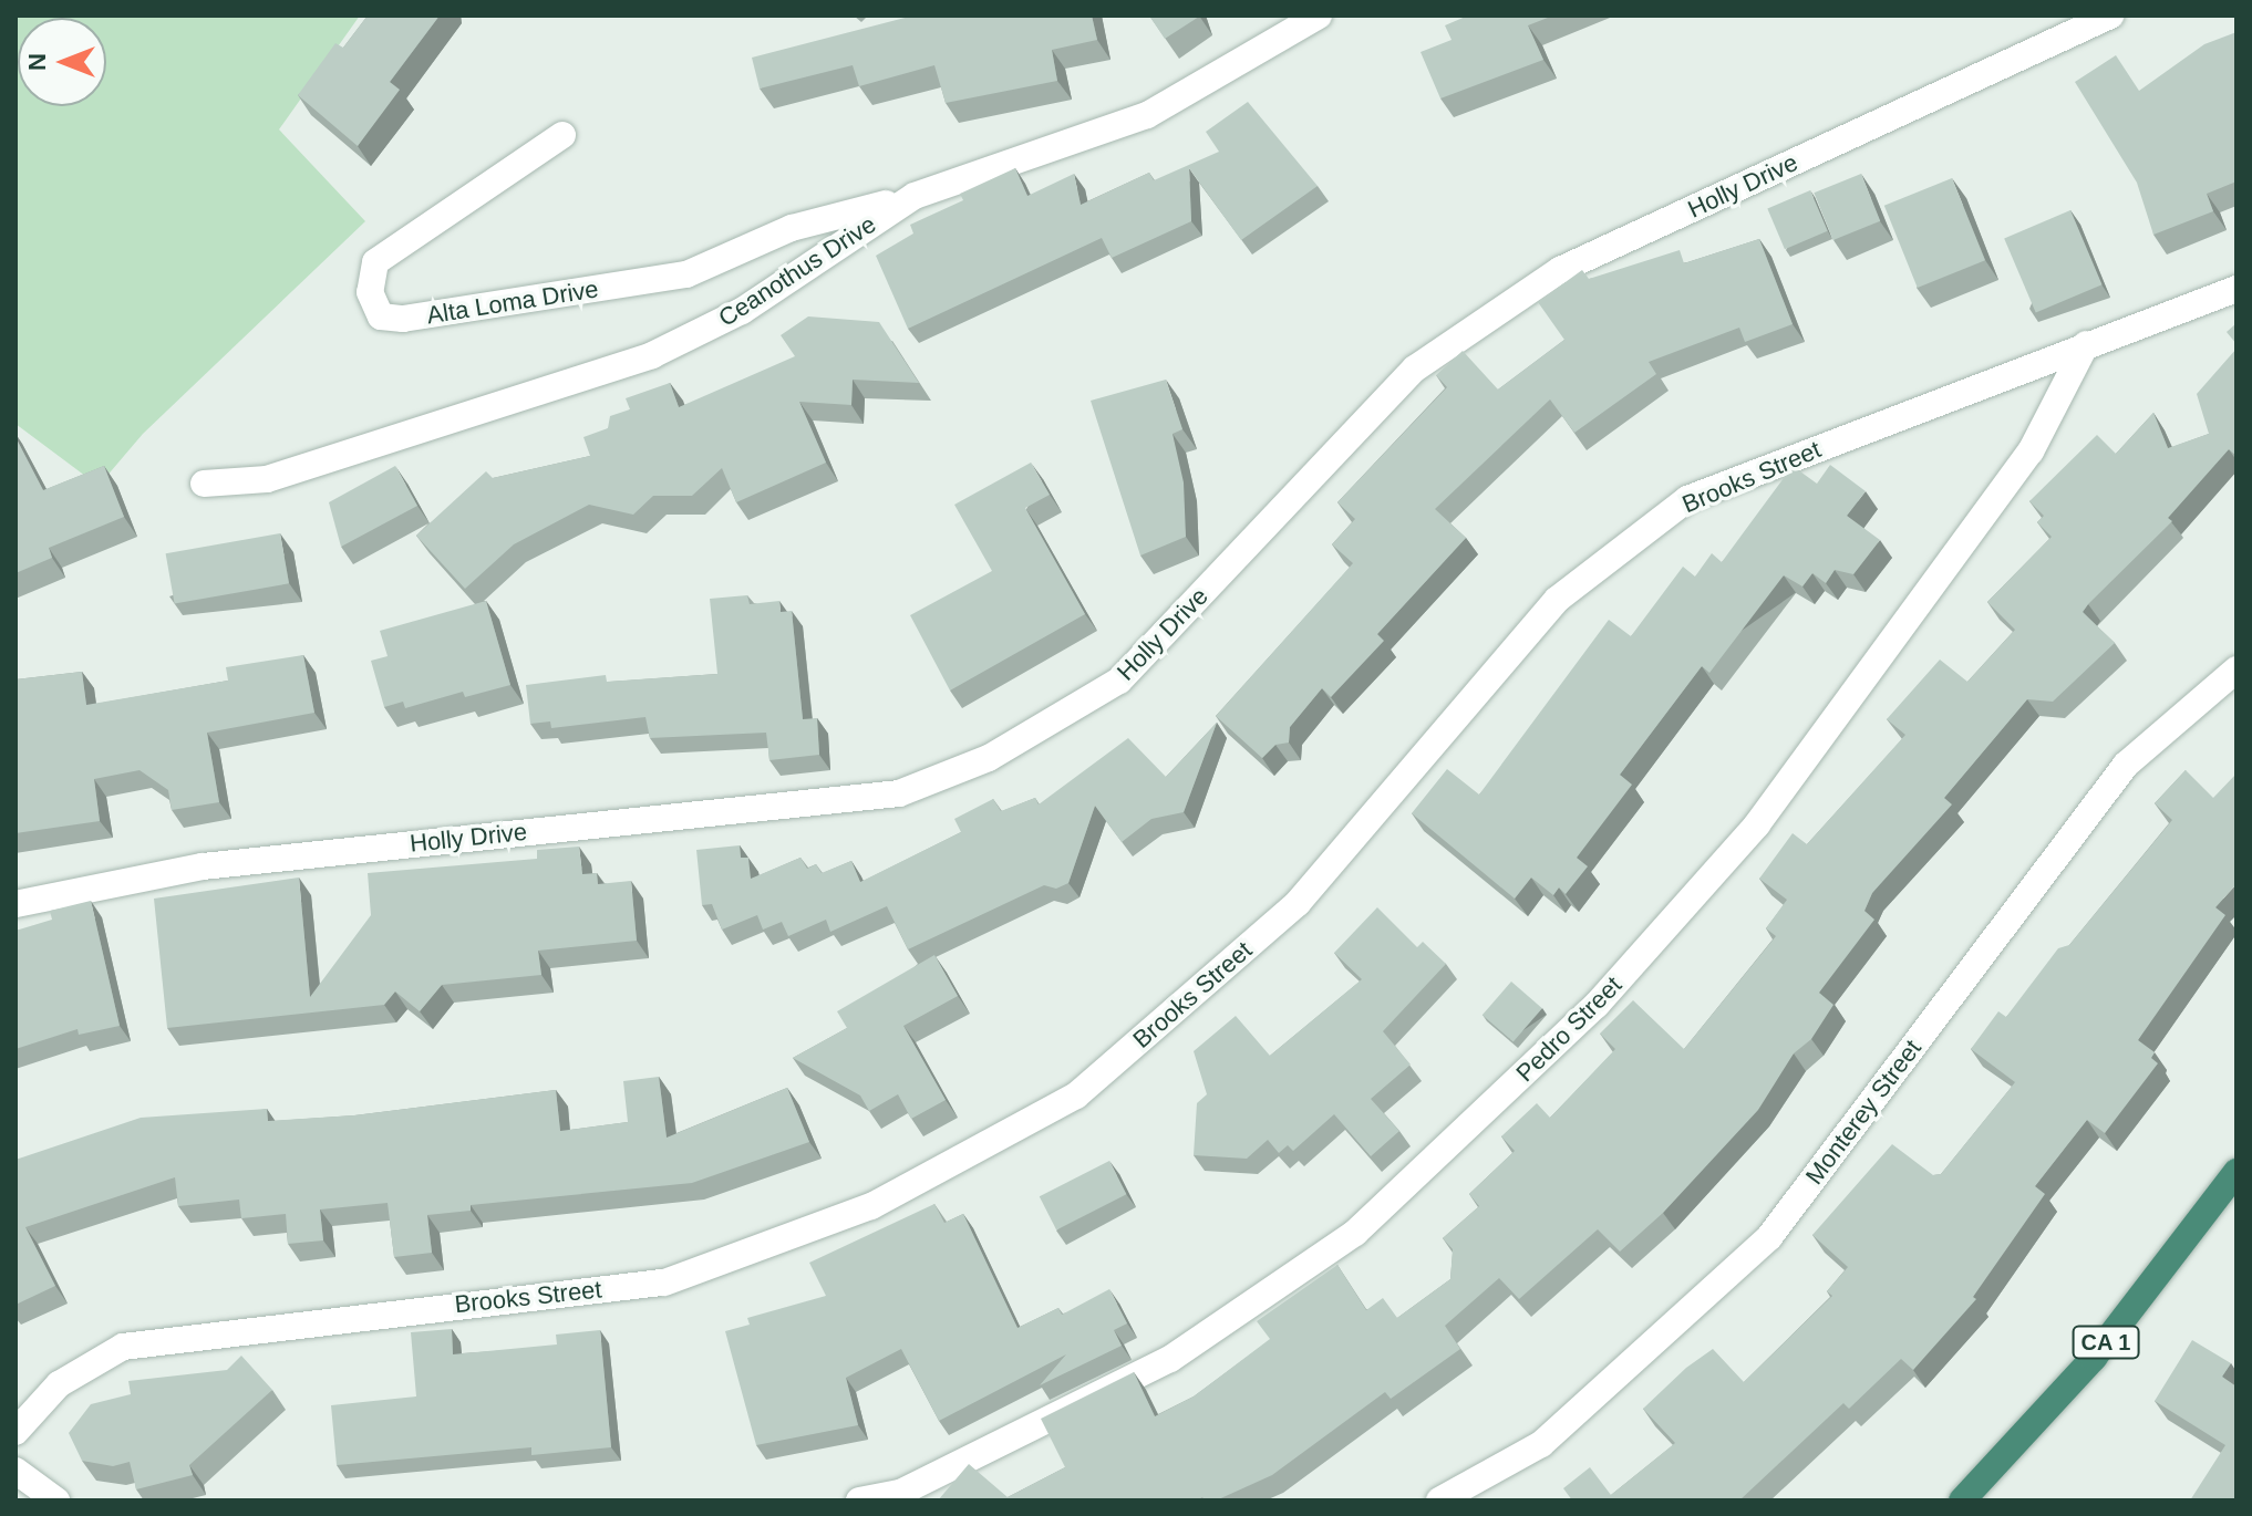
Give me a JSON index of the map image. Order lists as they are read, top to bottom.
{
  "streets": {
    "highway": ["CA 1"],
    "street": [
      "Holly Drive",
      "Ceanothus Drive",
      "Alta Loma Drive",
      "Brooks Street",
      "Pedro Street",
      "Monterey Street"
    ]
  },
  "crossings": [
    ["Ceanothus Drive", "Alta Loma Drive"],
    ["Brooks Street", "Pedro Street"]
  ],
  "north": "left"
}
